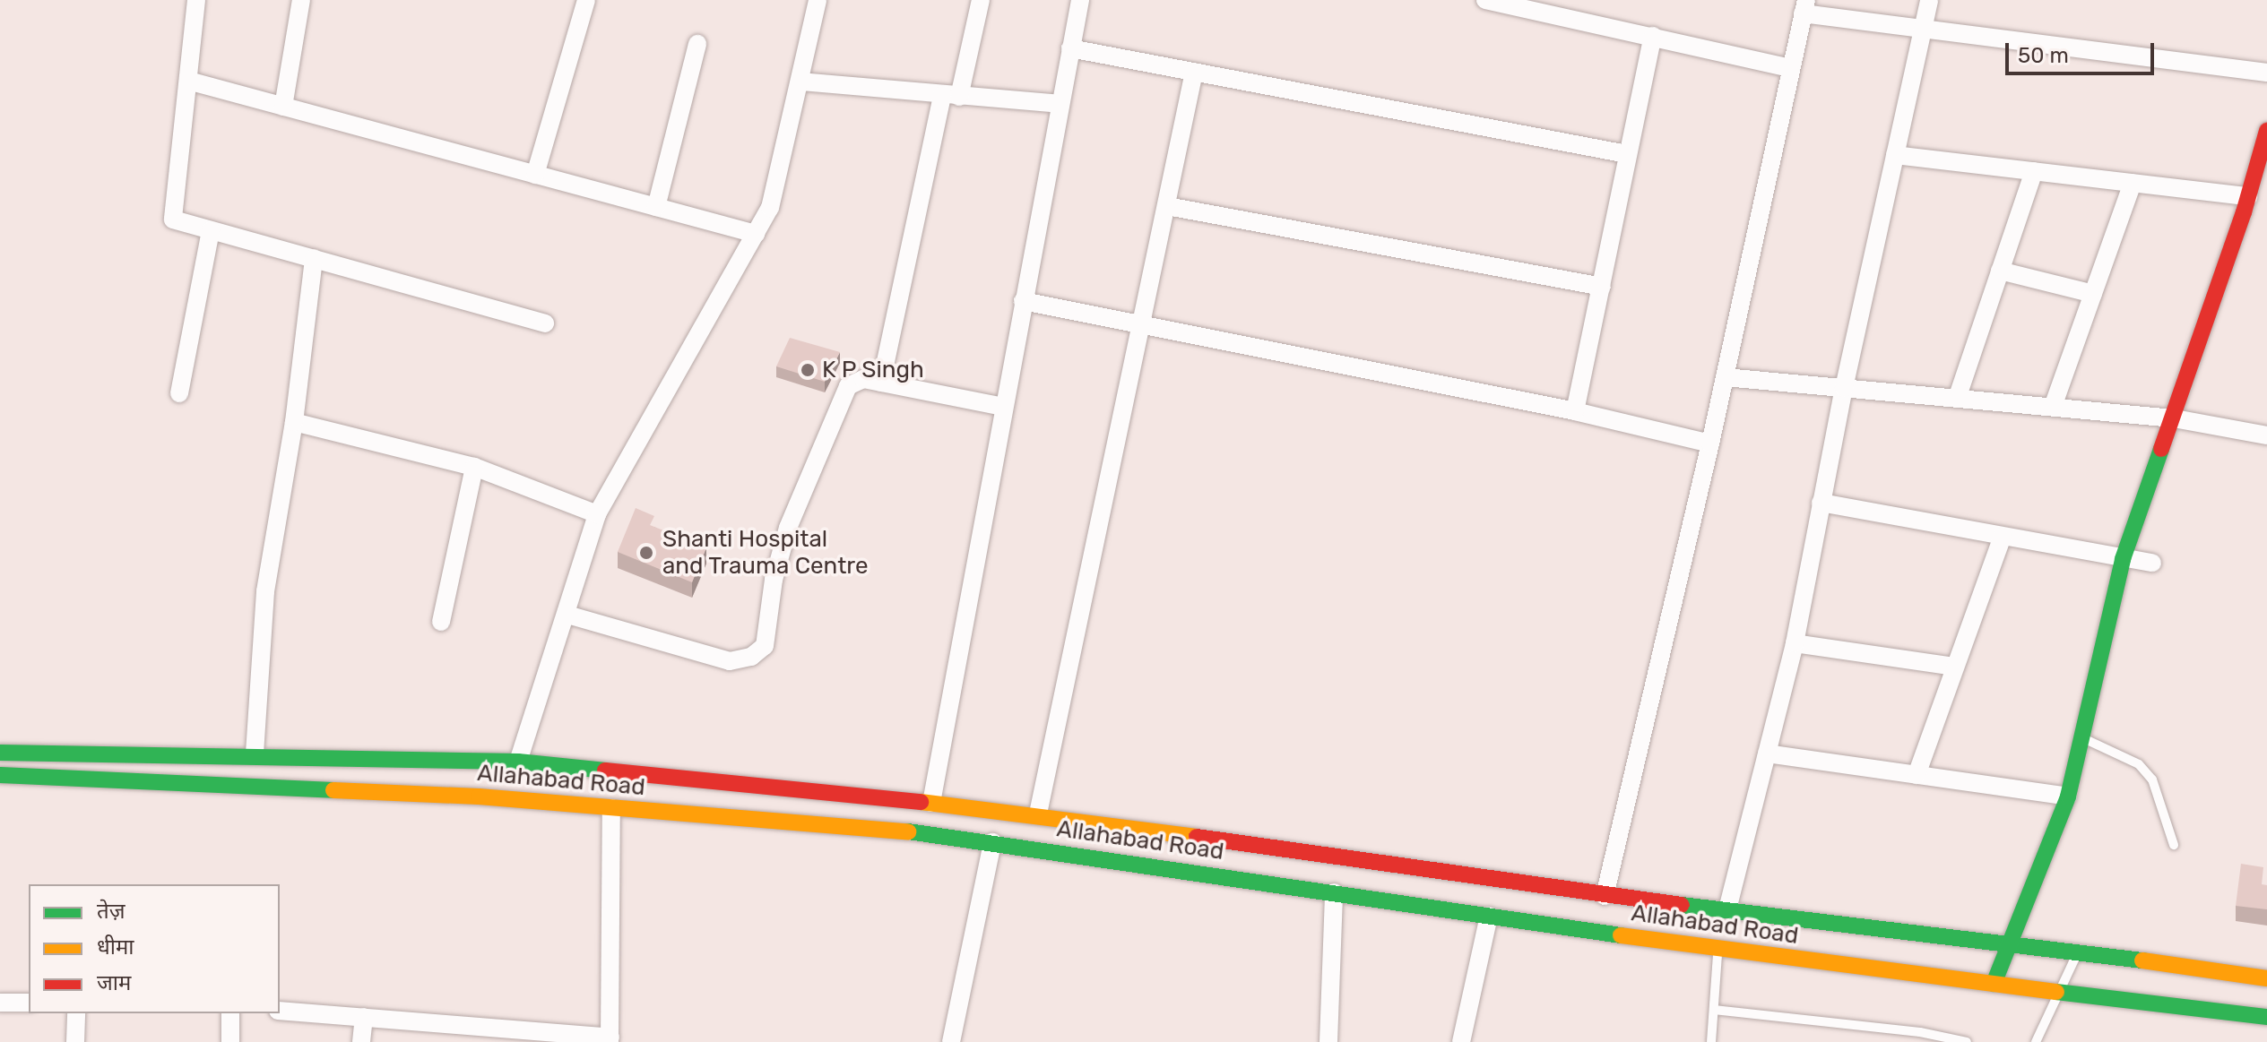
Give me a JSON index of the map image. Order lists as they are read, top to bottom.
{
  "streets": {
    "main road": ["Allahabad Road"]
  },
  "places": ["K P Singh", "Shanti Hospital and Trauma Centre"],
  "legend": ["तेज़", "धीमा", "जाम"],
  "scale_bar": "50 m"
}
